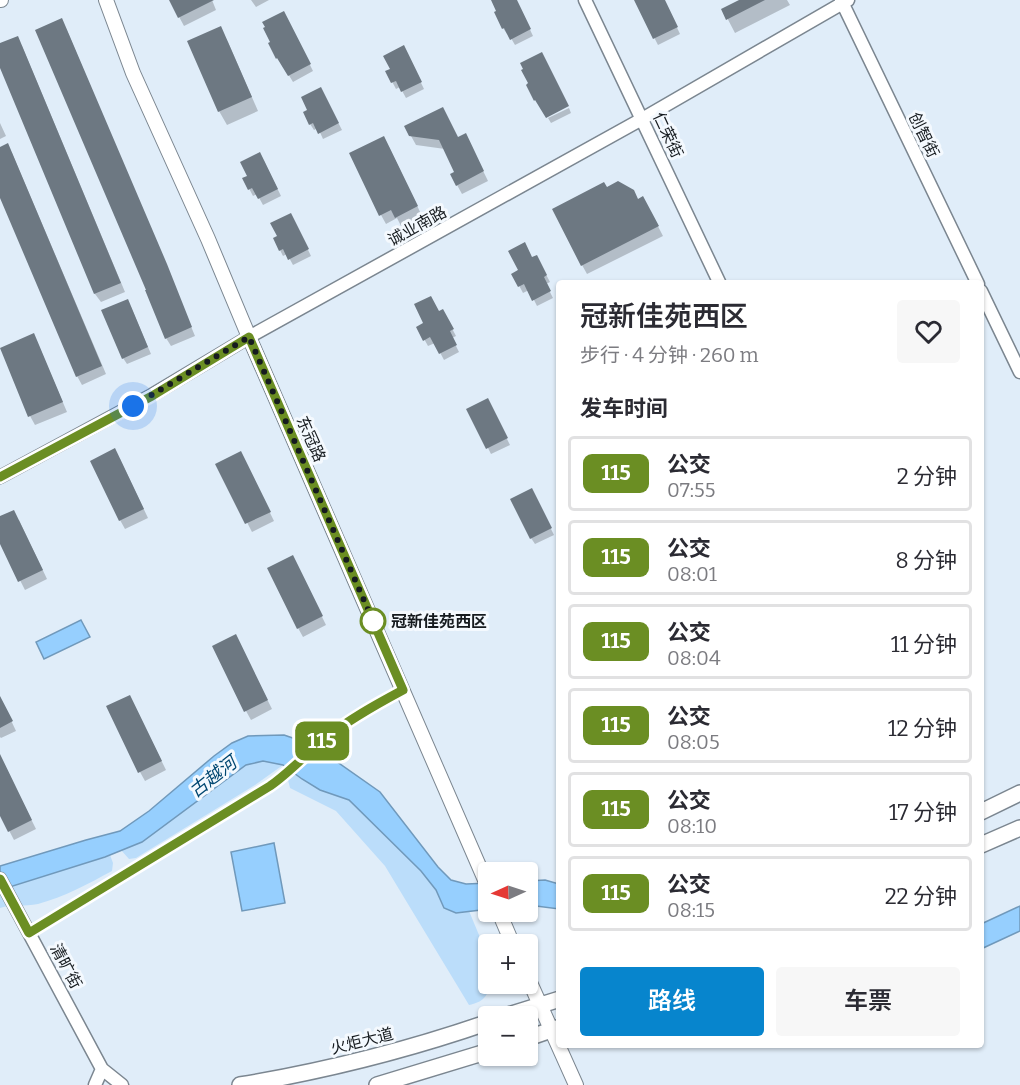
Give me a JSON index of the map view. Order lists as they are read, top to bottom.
{
  "streets": {
    "main road": ["东冠路", "火炬大道"],
    "street": [
      "仁荣街",
      "创智街",
      "诚业南路",
      "清旷街"
    ]
  },
  "crossings": [
    ["仁荣街", "诚业南路"],
    ["创智街", "诚业南路"],
    ["诚业南路", "东冠路"]
  ],
  "water": ["古越河"],
  "places": ["冠新佳苑西区"],
  "lines": ["bus line 115"],
  "north": "left",
  "page": {
    "on_map": "115",
    "heading": [
      ["冠新佳苑西区", "步行 · 4 分钟 · 260 m"],
      "发车时间"
    ],
    "list": [
      {
        "mark": "115",
        "name": "公交",
        "note": "07:55",
        "value": "2 分钟"
      },
      {
        "mark": "115",
        "name": "公交",
        "note": "08:01",
        "value": "8 分钟"
      },
      {
        "mark": "115",
        "name": "公交",
        "note": "08:04",
        "value": "11 分钟"
      },
      {
        "mark": "115",
        "name": "公交",
        "note": "08:05",
        "value": "12 分钟"
      },
      {
        "mark": "115",
        "name": "公交",
        "note": "08:10",
        "value": "17 分钟"
      },
      {
        "mark": "115",
        "name": "公交",
        "note": "08:15",
        "value": "22 分钟"
      }
    ],
    "map_buttons": ["+", "−"],
    "buttons": ["路线", "车票"]
  }
}
